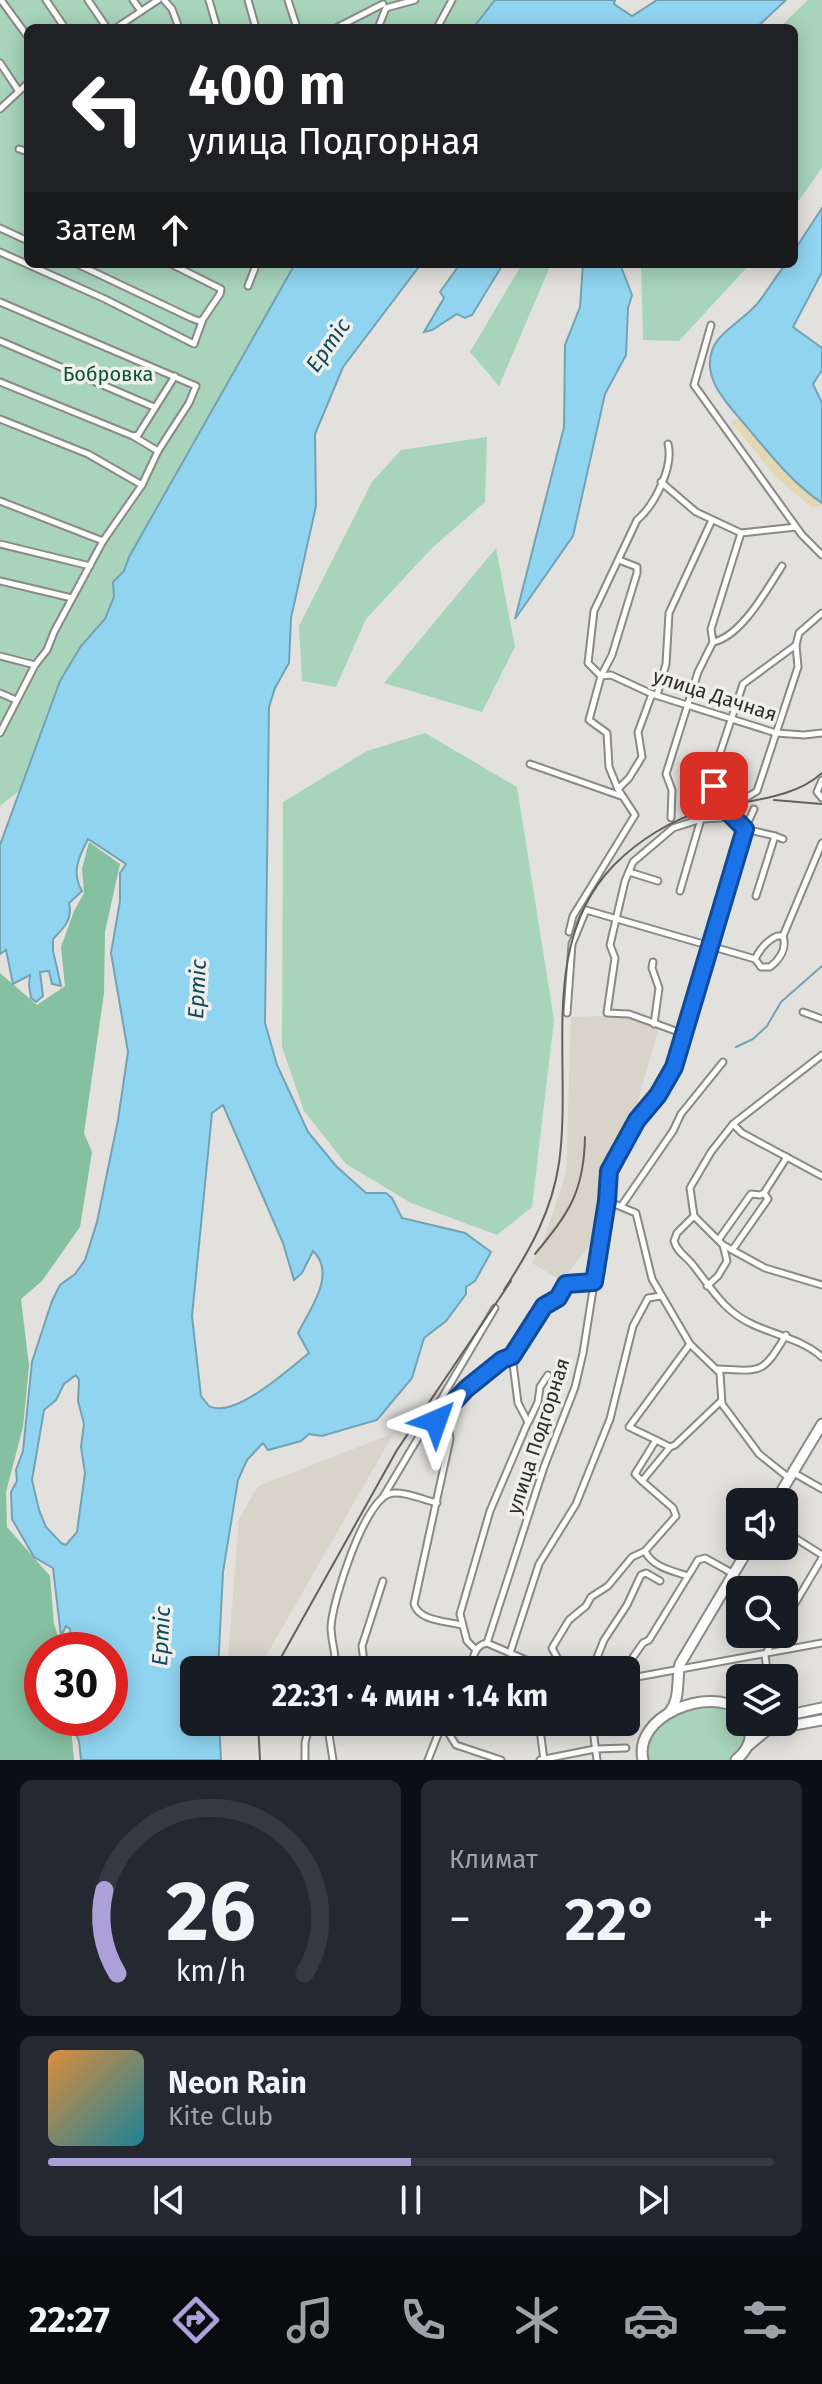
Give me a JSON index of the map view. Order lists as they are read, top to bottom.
{
  "streets": {
    "street": ["улица Дачная", "улица Подгорная"]
  },
  "water": ["Ертіс"],
  "parks": ["Бобровка"],
  "page": {
    "turn": ["400 m", "улица Подгорная"],
    "then": "Затем",
    "limit": "30",
    "trip": "22:31 · 4 мин · 1.4 km",
    "tile": "Климат",
    "heat": ["−", "22°", "+"],
    "song": ["Neon Rain", "Kite Club"],
    "tabs": "22:27",
    "gauge": ["26", "km/h"]
  }
}
